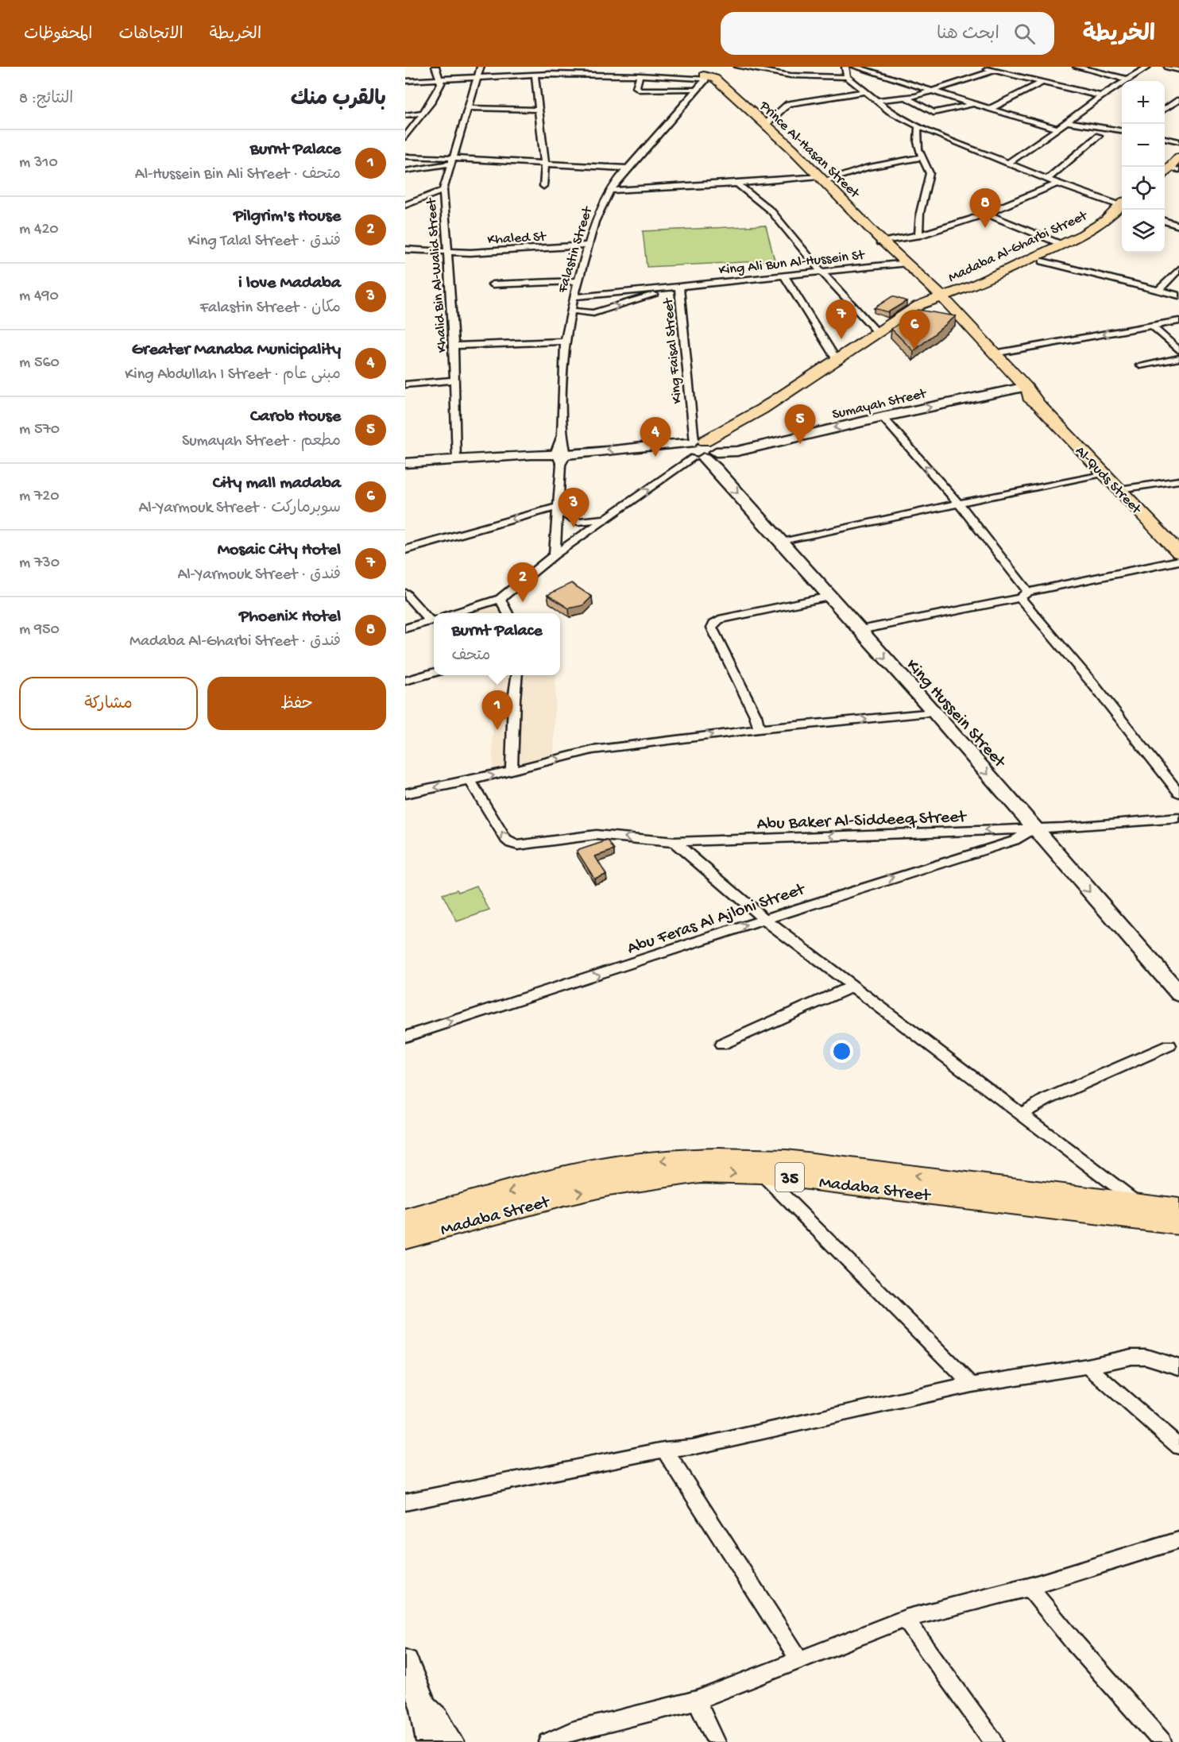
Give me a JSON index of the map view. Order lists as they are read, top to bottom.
{
  "streets": {
    "main road": [
      "Prince Al-Hasan Street",
      "Madaba Al-Gharbi Street",
      "Sumayah Street",
      "Al-Quds Street",
      "King Hussein Street",
      "35",
      "Madaba Street"
    ],
    "street": [
      "Khaled St",
      "Falastin Street",
      "King Ali Bun Al-Hussein St",
      "Khalid Bin Al-Walid Street",
      "King Faisal Street",
      "Abu Baker Al-Siddeeq Street",
      "Abu Feras Al Ajloni Street"
    ]
  },
  "crossings": [
    ["Prince Al-Hasan Street", "Falastin Street"],
    ["Prince Al-Hasan Street", "King Ali Bun Al-Hussein St"],
    ["Prince Al-Hasan Street", "Al-Quds Street"],
    ["Khaled St", "Falastin Street"],
    ["Khaled St", "Khalid Bin Al-Walid Street"],
    ["Falastin Street", "Sumayah Street"],
    ["King Ali Bun Al-Hussein St", "King Faisal Street"],
    ["Khalid Bin Al-Walid Street", "Sumayah Street"],
    ["King Faisal Street", "Sumayah Street"],
    ["King Faisal Street", "King Hussein Street"],
    ["Sumayah Street", "Al-Quds Street"],
    ["Sumayah Street", "King Hussein Street"],
    ["King Hussein Street", "Abu Baker Al-Siddeeq Street"],
    ["King Hussein Street", "Abu Feras Al Ajloni Street"],
    ["Abu Baker Al-Siddeeq Street", "Abu Feras Al Ajloni Street"]
  ],
  "one_way": ["King Hussein Street", "Abu Feras Al Ajloni Street"],
  "page": {
    "header": "الخريطة",
    "search": "ابحث هنا",
    "nav": ["الخريطة", "الاتجاهات", "المحفوظات"],
    "heading": ["بالقرب منك", "النتائج: 8"],
    "map_buttons": ["+", "−"],
    "list": [
      {
        "mark": "1",
        "name": "Burnt Palace",
        "note": "متحف · Al-Hussein Bin Ali Street",
        "value": "310 m"
      },
      {
        "mark": "2",
        "name": "Pilgrim's House",
        "note": "فندق · King Talal Street",
        "value": "420 m"
      },
      {
        "mark": "3",
        "name": "i love Madaba",
        "note": "مكان · Falastin Street",
        "value": "490 m"
      },
      {
        "mark": "4",
        "name": "Greater Manaba Municipality",
        "note": "مبنى عام · King Abdullah I Street",
        "value": "560 m"
      },
      {
        "mark": "5",
        "name": "Carob House",
        "note": "مطعم · Sumayah Street",
        "value": "570 m"
      },
      {
        "mark": "6",
        "name": "City mall madaba",
        "note": "سوبرماركت · Al-Yarmouk Street",
        "value": "720 m"
      },
      {
        "mark": "7",
        "name": "Mosaic City Hotel",
        "note": "فندق · Al-Yarmouk Street",
        "value": "730 m"
      },
      {
        "mark": "8",
        "name": "Phoenix Hotel",
        "note": "فندق · Madaba Al-Gharbi Street",
        "value": "950 m"
      }
    ],
    "pins": [
      "8",
      "7",
      "6",
      "5",
      "4",
      "3",
      "2",
      "1"
    ],
    "popup": ["Burnt Palace", "متحف"],
    "buttons": ["حفظ", "مشاركة"]
  }
}
